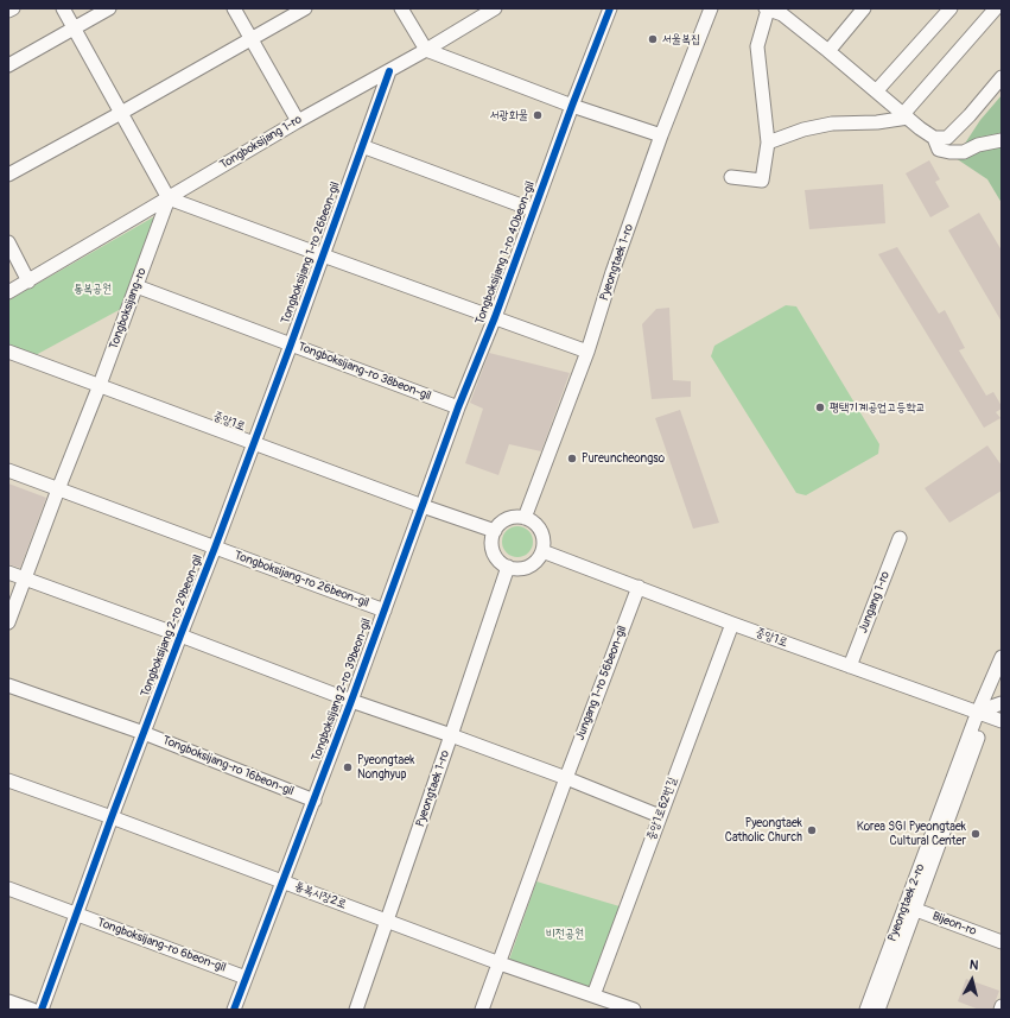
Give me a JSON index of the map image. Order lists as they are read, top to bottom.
{
  "streets": {
    "street": [
      "Tongboksijang 1-ro",
      "Tongboksijang 1-ro 26beon-gil",
      "Tongboksijang 1-ro 40beon-gil",
      "Pyeongtaek 1-ro",
      "Tongboksijang-ro",
      "Tongboksijang-ro 38beon-gil",
      "중앙1로",
      "Tongboksijang-ro 26beon-gil",
      "Jungang 1-ro",
      "Tongboksijang 2-ro 29beon-gil",
      "Jungang 1-ro 56beon-gil",
      "Tongboksijang 2-ro 39beon-gil",
      "Tongboksijang-ro 16beon-gil",
      "중앙1로62번길",
      "통복시장2로",
      "Pyeongtaek 2-ro",
      "Bijeon-ro",
      "Tongboksijang-ro 6beon-gil"
    ]
  },
  "crossings": [
    ["Tongboksijang 1-ro", "Tongboksijang 1-ro 26beon-gil"],
    ["Tongboksijang 1-ro", "Tongboksijang-ro"],
    ["Tongboksijang 1-ro 26beon-gil", "Tongboksijang-ro 38beon-gil"],
    ["Tongboksijang 1-ro 26beon-gil", "중앙1로"],
    ["Tongboksijang 1-ro 26beon-gil", "Tongboksijang 2-ro 29beon-gil"],
    ["Tongboksijang 1-ro 40beon-gil", "Tongboksijang-ro 38beon-gil"],
    ["Tongboksijang 1-ro 40beon-gil", "중앙1로"],
    ["Tongboksijang 1-ro 40beon-gil", "Tongboksijang 2-ro 39beon-gil"],
    ["Pyeongtaek 1-ro", "중앙1로"],
    ["Pyeongtaek 1-ro", "통복시장2로"],
    ["Tongboksijang-ro", "Tongboksijang-ro 38beon-gil"],
    ["Tongboksijang-ro", "중앙1로"],
    ["Tongboksijang-ro", "Tongboksijang-ro 26beon-gil"],
    ["중앙1로", "Jungang 1-ro"],
    ["중앙1로", "Tongboksijang 2-ro 29beon-gil"],
    ["중앙1로", "Jungang 1-ro 56beon-gil"],
    ["중앙1로", "Tongboksijang 2-ro 39beon-gil"],
    ["중앙1로", "중앙1로62번길"],
    ["중앙1로", "Pyeongtaek 2-ro"],
    ["Tongboksijang-ro 26beon-gil", "Tongboksijang 2-ro 29beon-gil"],
    ["Tongboksijang-ro 26beon-gil", "Tongboksijang 2-ro 39beon-gil"],
    ["Tongboksijang 2-ro 29beon-gil", "Tongboksijang-ro 16beon-gil"],
    ["Tongboksijang 2-ro 29beon-gil", "통복시장2로"],
    ["Tongboksijang 2-ro 29beon-gil", "Tongboksijang-ro 6beon-gil"],
    ["Jungang 1-ro 56beon-gil", "통복시장2로"],
    ["Tongboksijang 2-ro 39beon-gil", "Tongboksijang-ro 16beon-gil"],
    ["Tongboksijang 2-ro 39beon-gil", "통복시장2로"],
    ["중앙1로62번길", "통복시장2로"],
    ["Pyeongtaek 2-ro", "Bijeon-ro"]
  ],
  "parks": ["통복공원", "비전공원"],
  "places": [
    "서울복집",
    "서광화물",
    "평택기계공업고등학교",
    "Pureuncheongso",
    "Pyeongtaek Nonghyup",
    "Pyeongtaek Catholic Church",
    "Korea SGI Pyeongtaek Cultural Center"
  ],
  "north": "top"
}
